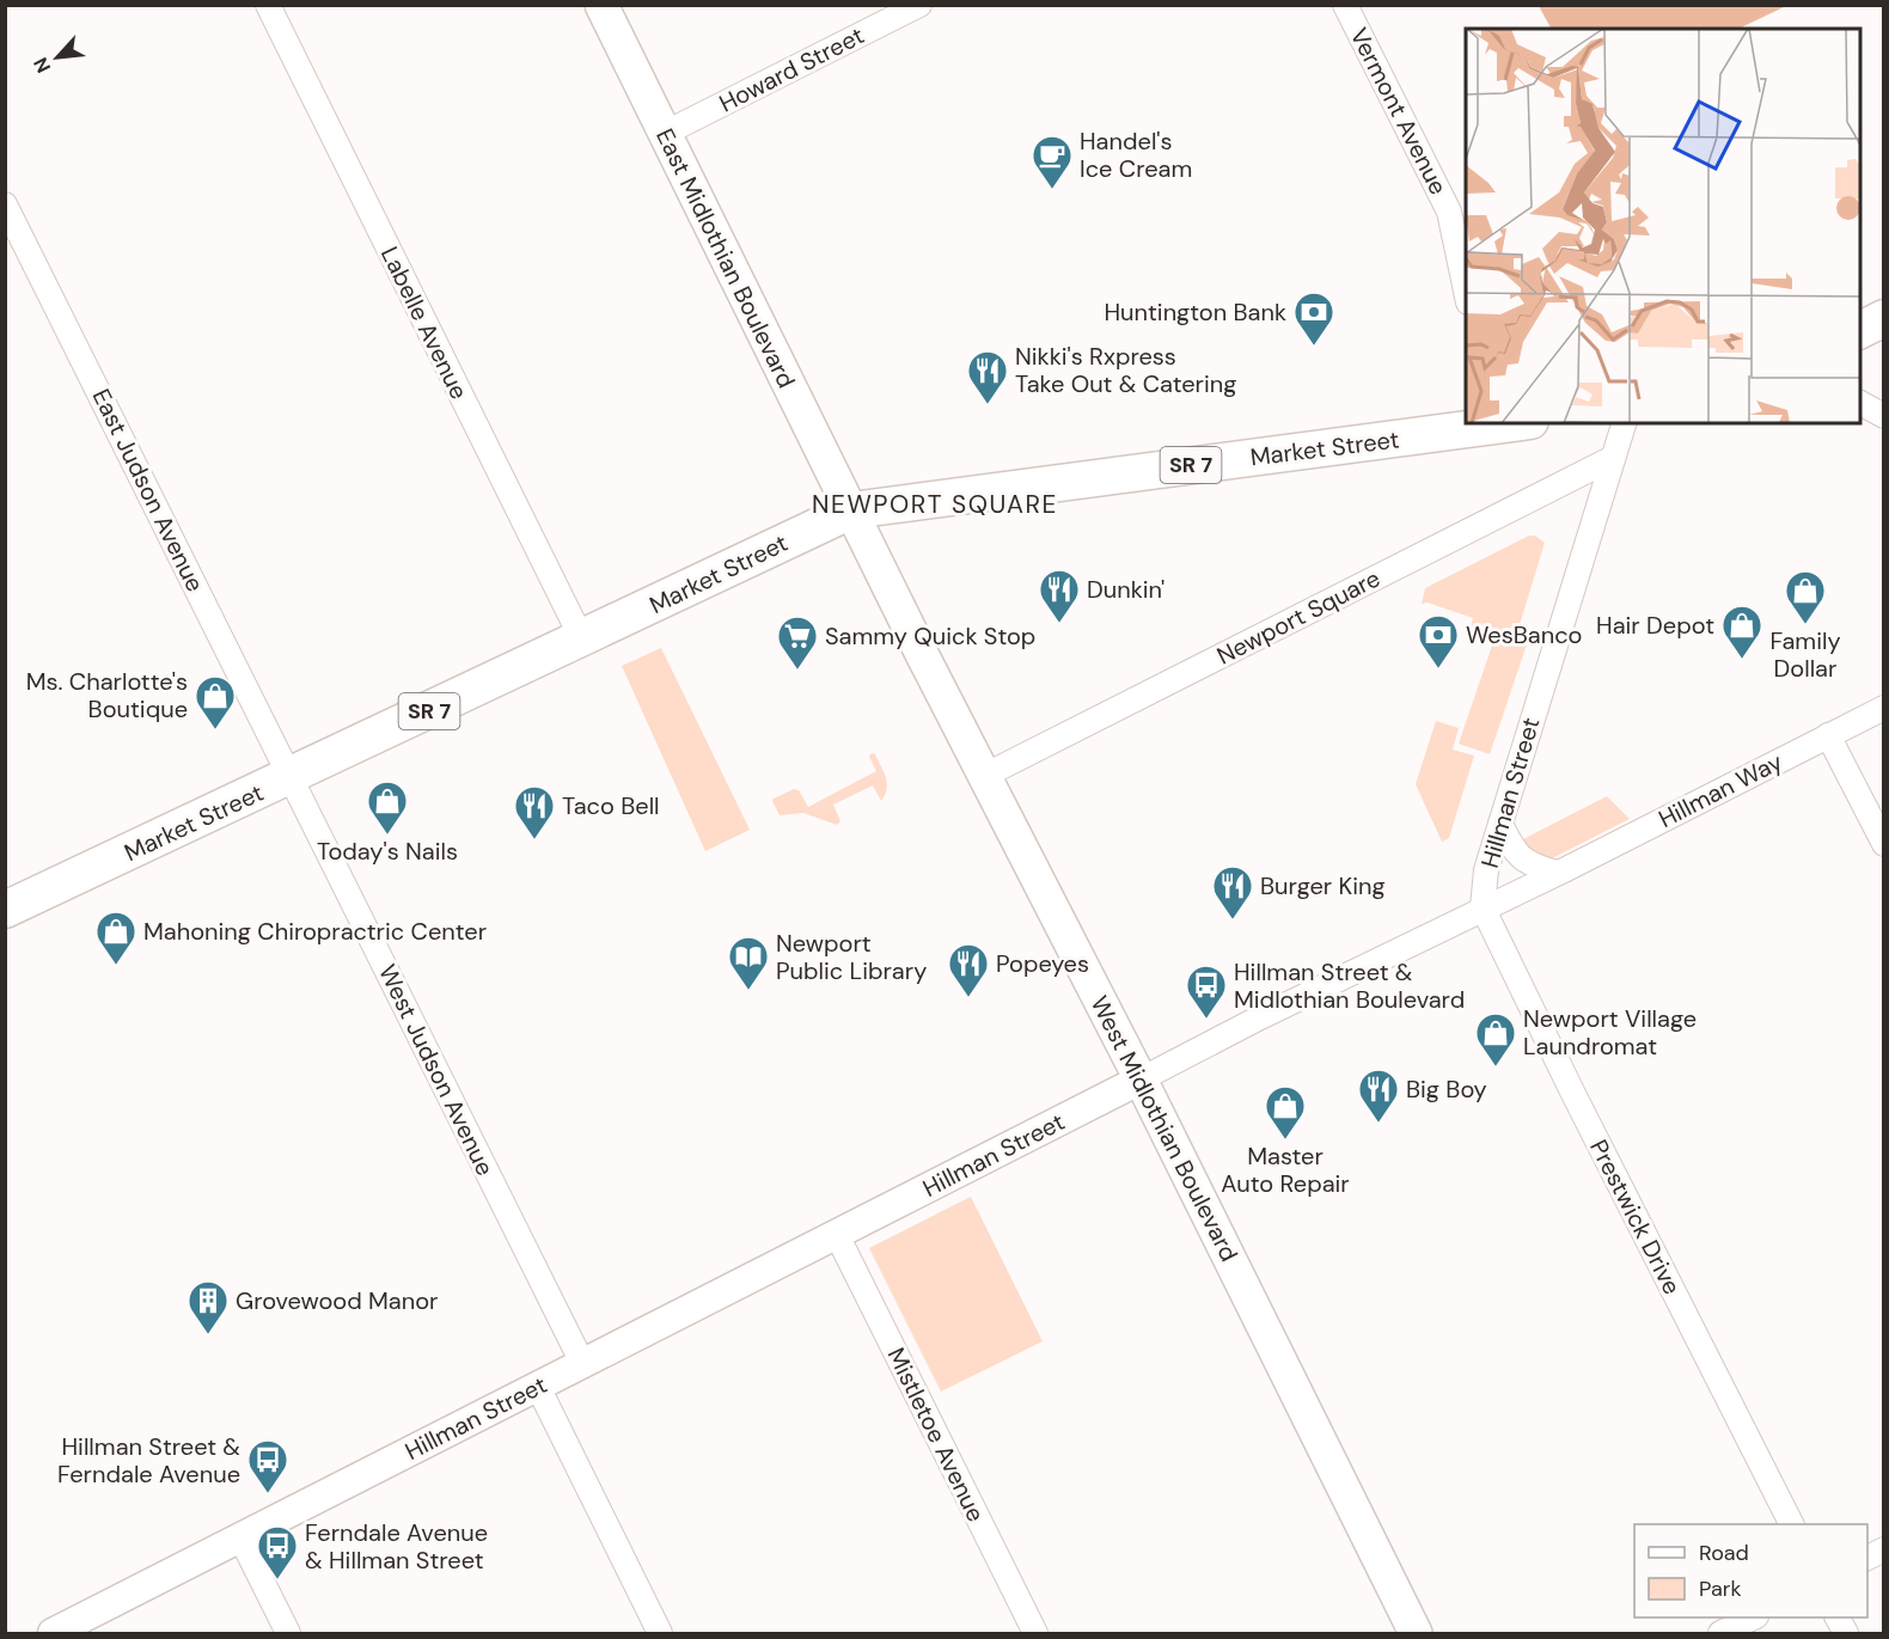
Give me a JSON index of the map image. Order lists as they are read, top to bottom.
{
  "streets": {
    "main road": [
      "East Midlothian Boulevard",
      "Market Street",
      "SR 7",
      "West Midlothian Boulevard"
    ],
    "street": [
      "Howard Street",
      "Vermont Avenue",
      "Labelle Avenue",
      "East Judson Avenue",
      "Newport Square",
      "Hillman Way",
      "Hillman Street",
      "West Judson Avenue",
      "Prestwick Drive",
      "Mistletoe Avenue"
    ]
  },
  "crossings": [
    ["Howard Street", "East Midlothian Boulevard"],
    ["East Midlothian Boulevard", "Market Street"],
    ["East Midlothian Boulevard", "West Midlothian Boulevard"],
    ["Labelle Avenue", "Market Street"],
    ["Market Street", "East Judson Avenue"],
    ["Market Street", "West Judson Avenue"],
    ["Market Street", "West Midlothian Boulevard"],
    ["East Judson Avenue", "West Judson Avenue"],
    ["Newport Square", "Hillman Street"],
    ["Newport Square", "West Midlothian Boulevard"],
    ["Hillman Way", "Hillman Street"],
    ["Hillman Way", "Prestwick Drive"],
    ["Hillman Street", "West Judson Avenue"],
    ["Hillman Street", "West Midlothian Boulevard"],
    ["Hillman Street", "Prestwick Drive"],
    ["Hillman Street", "Mistletoe Avenue"]
  ],
  "districts": ["NEWPORT SQUARE"],
  "places": {
    "cafe": ["Handel's Ice Cream"],
    "bank": ["Huntington Bank", "WesBanco"],
    "restaurant": [
      "Nikki's Rxpress Take Out & Catering",
      "Dunkin'",
      "Taco Bell",
      "Burger King",
      "Popeyes",
      "Big Boy"
    ],
    "shop": [
      "Family Dollar",
      "Hair Depot",
      "Ms. Charlotte's Boutique",
      "Today's Nails",
      "Mahoning Chiropractric Center",
      "Newport Village Laundromat",
      "Master Auto Repair"
    ],
    "supermarket": ["Sammy Quick Stop"],
    "library": ["Newport Public Library"],
    "bus stop": ["Hillman Street & Midlothian Boulevard", "Hillman Street & Ferndale Avenue", "Ferndale Avenue & Hillman Street"],
    "building": ["Grovewood Manor"]
  },
  "legend": ["Road", "Park"],
  "north": "bottom left"
}
